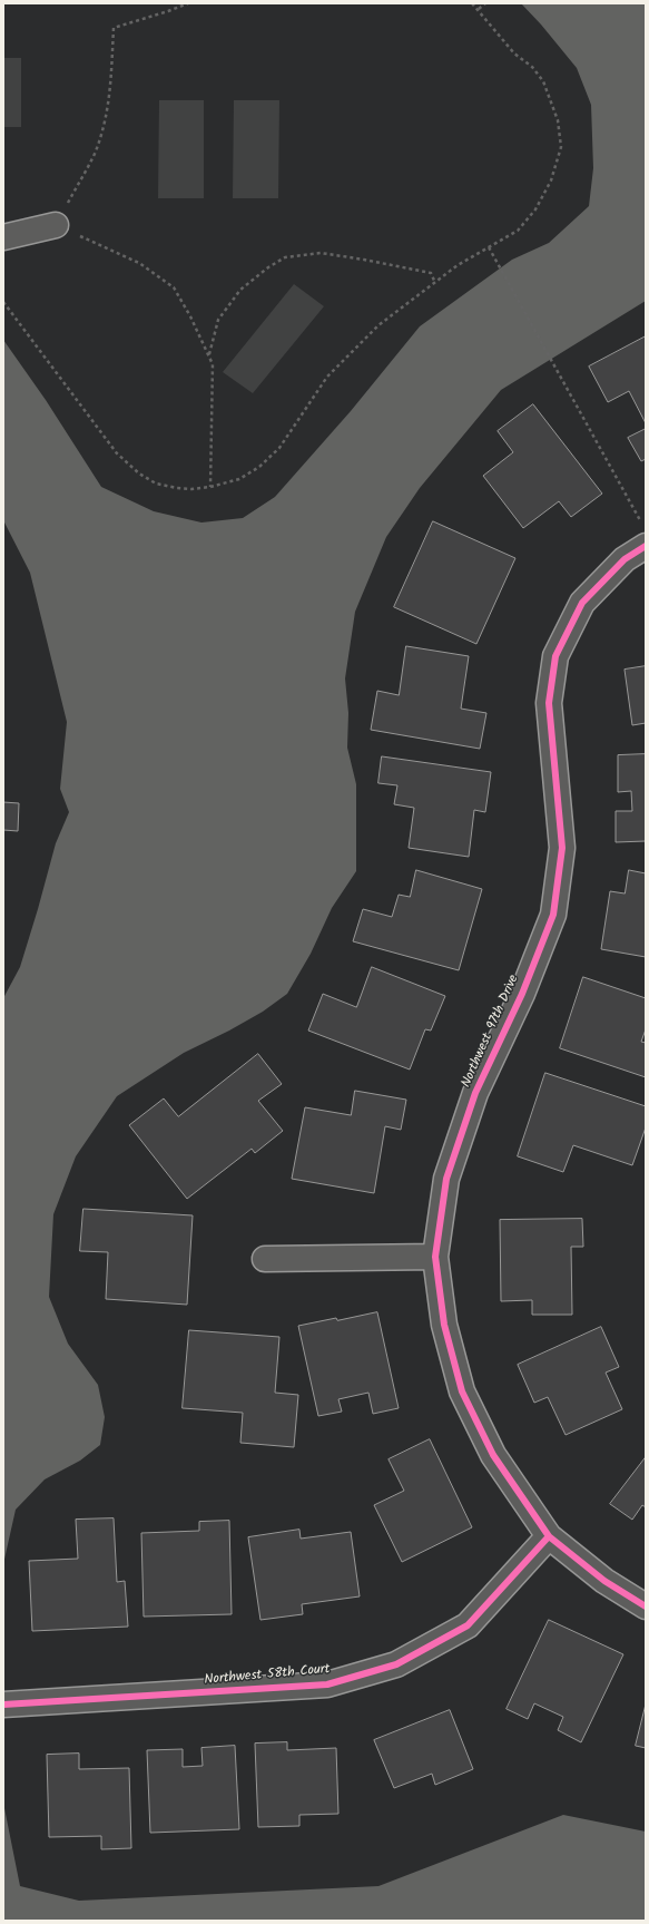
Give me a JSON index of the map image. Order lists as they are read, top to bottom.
{
  "streets": {
    "street": ["Northwest 97th Drive", "Northwest 58th Court"]
  },
  "crossings": [
    ["Northwest 97th Drive", "Northwest 58th Court"]
  ]
}
